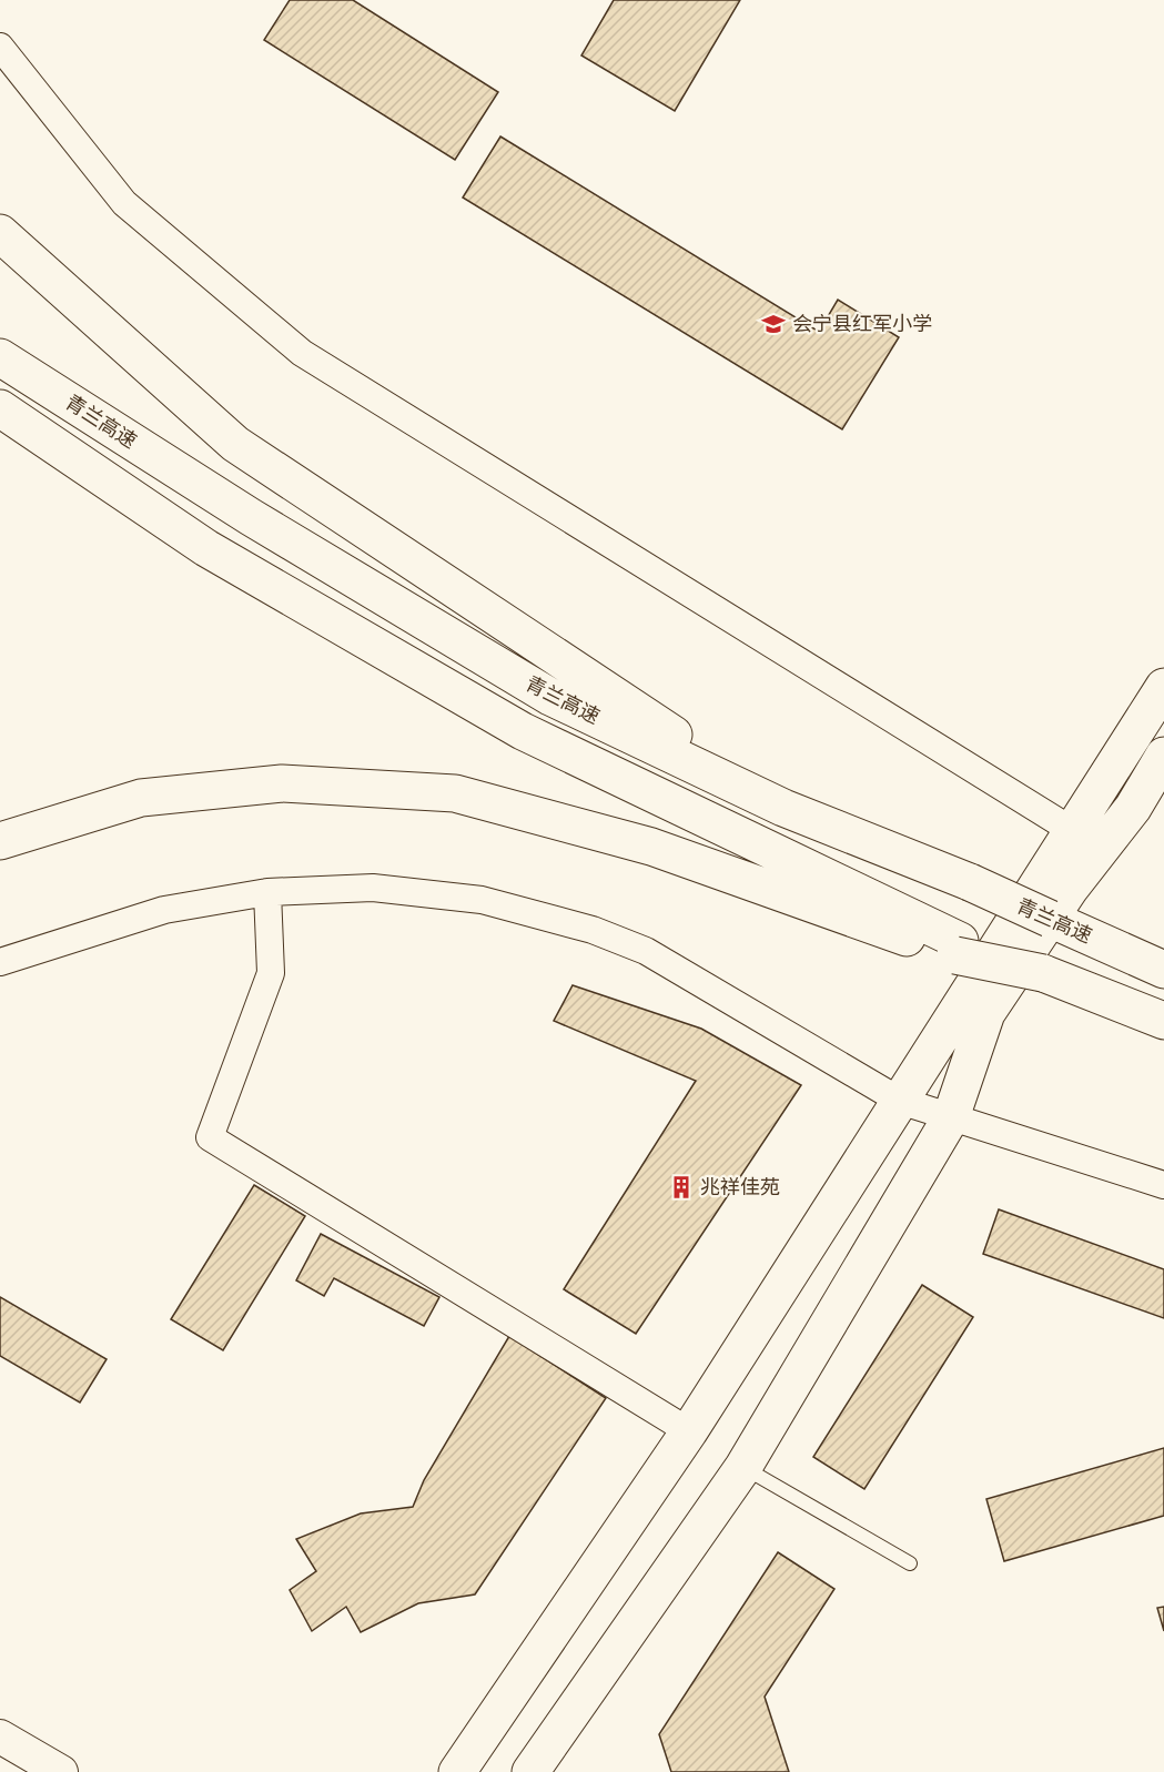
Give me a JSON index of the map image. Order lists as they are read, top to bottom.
{
  "streets": {
    "main road": ["青兰高速"]
  },
  "places": {
    "school or university": ["会宁县红军小学"],
    "building": ["兆祥佳苑"]
  }
}
